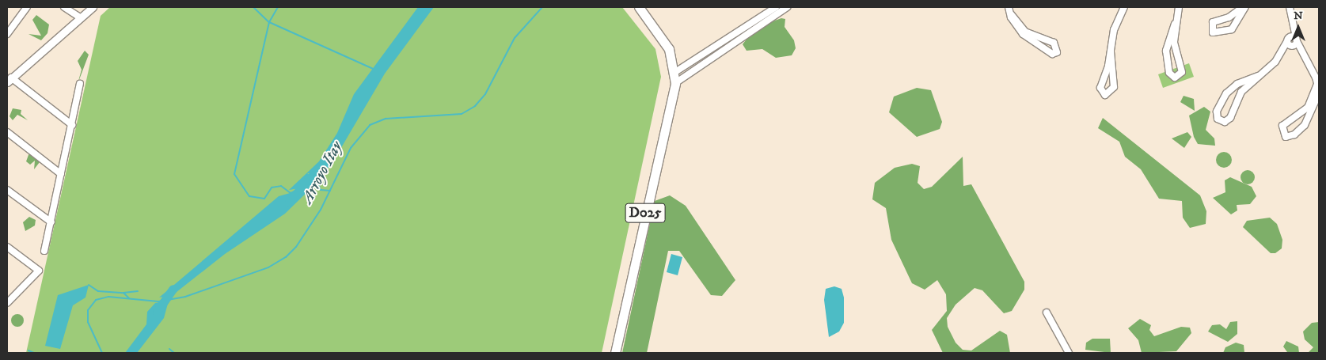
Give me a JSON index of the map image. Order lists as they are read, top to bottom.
{
  "streets": {
    "main road": ["D025"]
  },
  "water": ["Arroyo Itay"],
  "north": "top"
}
